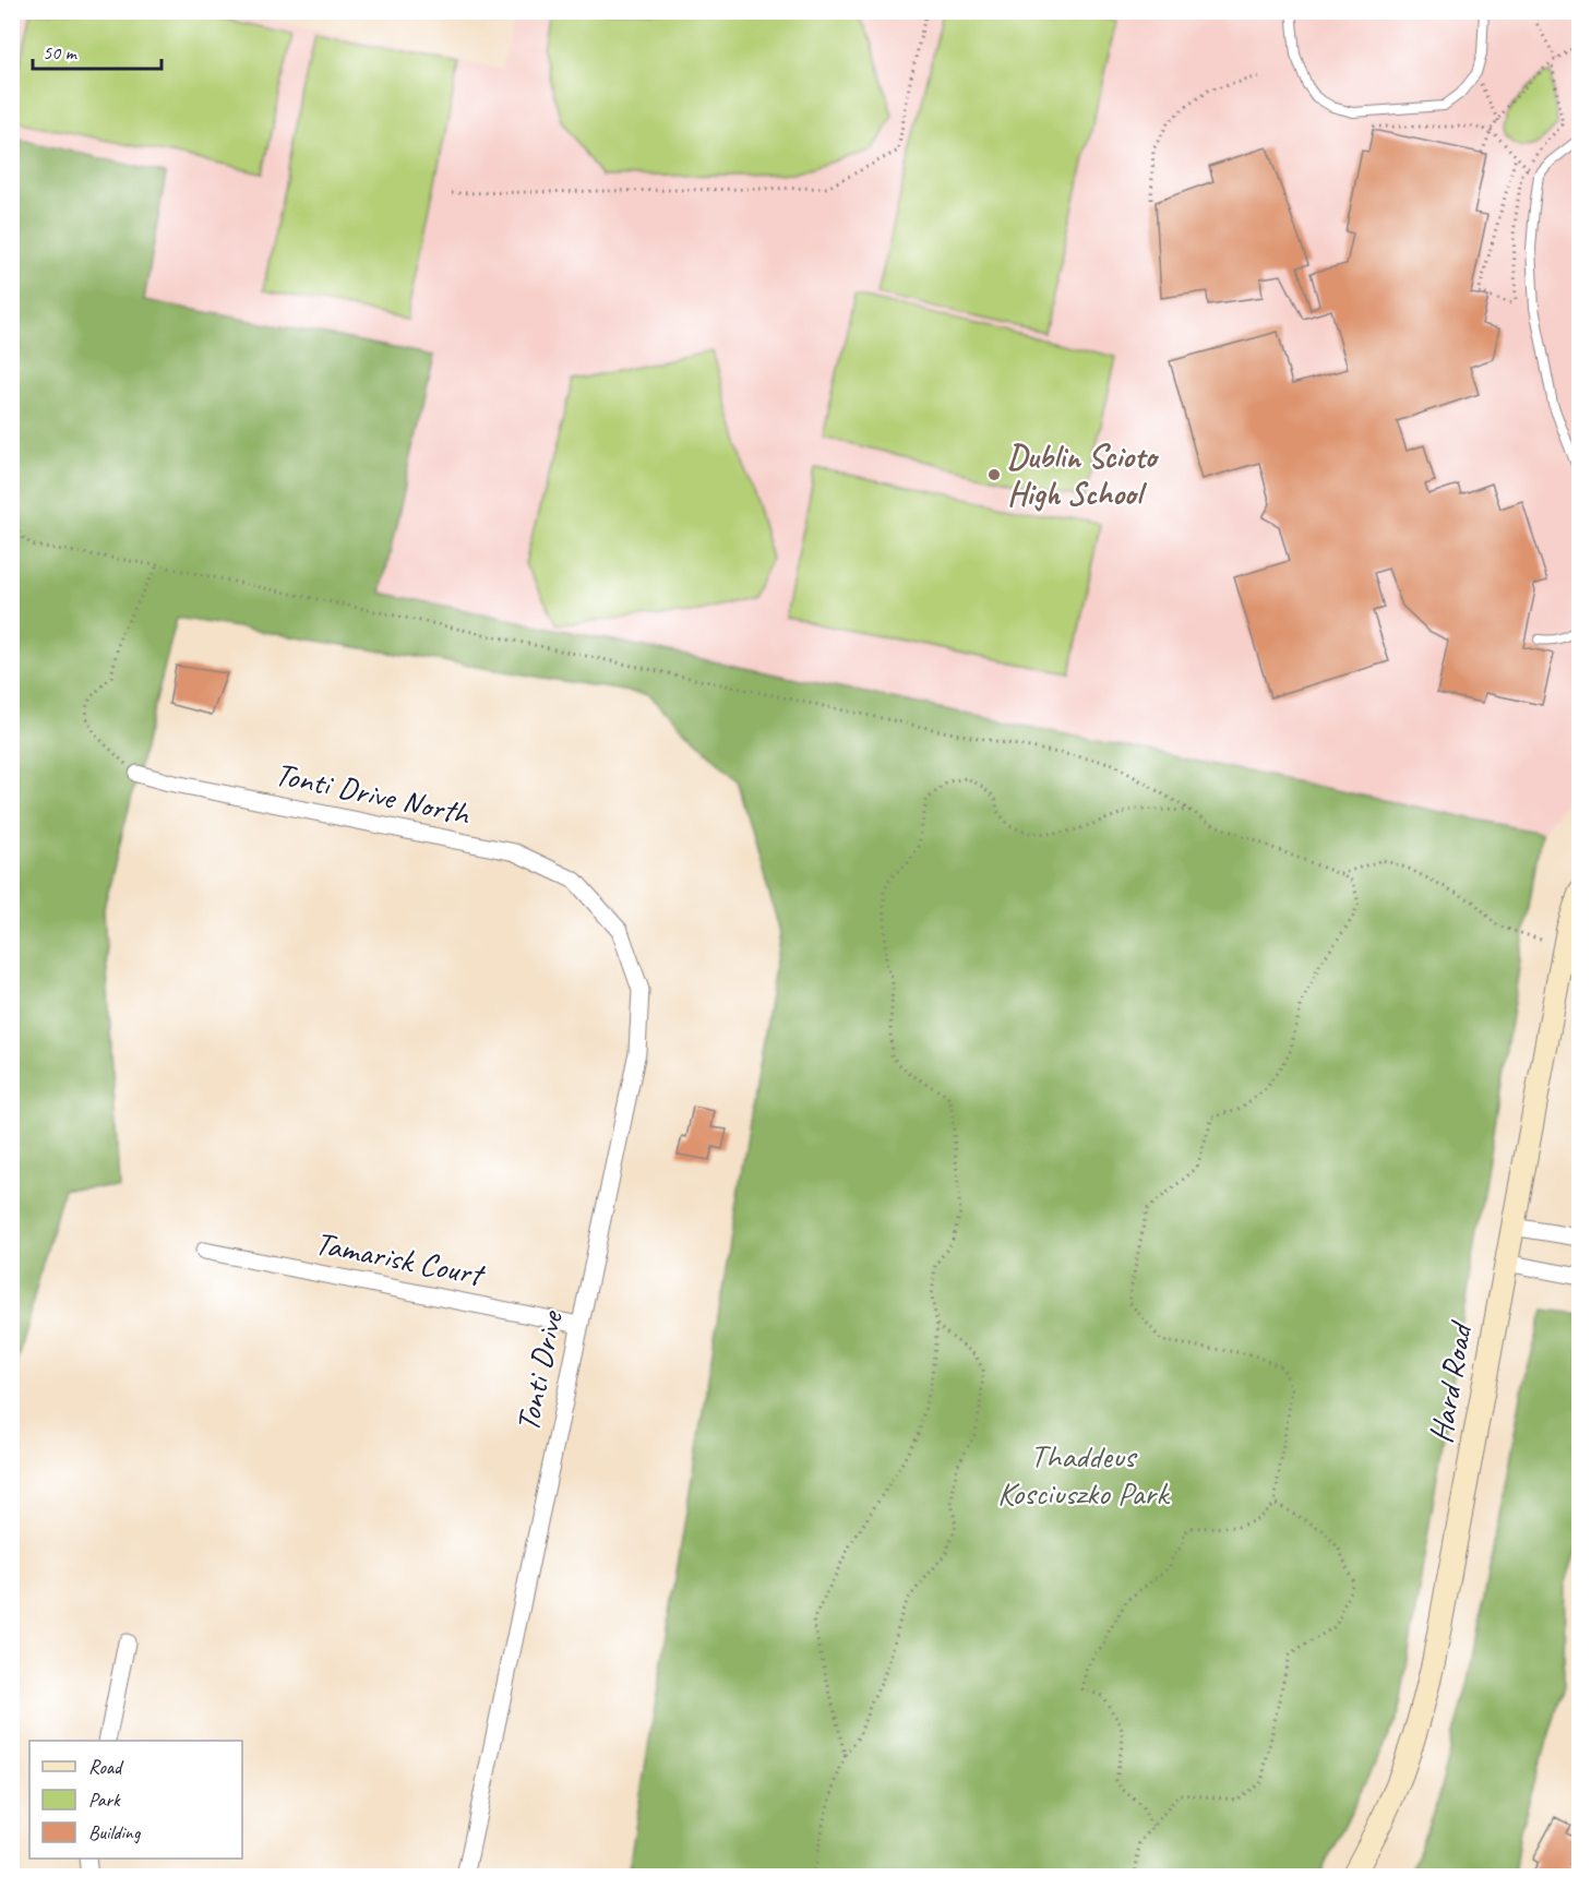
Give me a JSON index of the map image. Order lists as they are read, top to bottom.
{
  "streets": {
    "main road": ["Hard Road"],
    "street": ["Tonti Drive North", "Tamarisk Court", "Tonti Drive"]
  },
  "crossings": [
    ["Tonti Drive North", "Tonti Drive"],
    ["Tamarisk Court", "Tonti Drive"]
  ],
  "parks": ["Thaddeus Kosciuszko Park"],
  "places": ["Dublin Scioto High School"],
  "legend": ["Road", "Park", "Building"],
  "scale_bar": "50 m"
}
